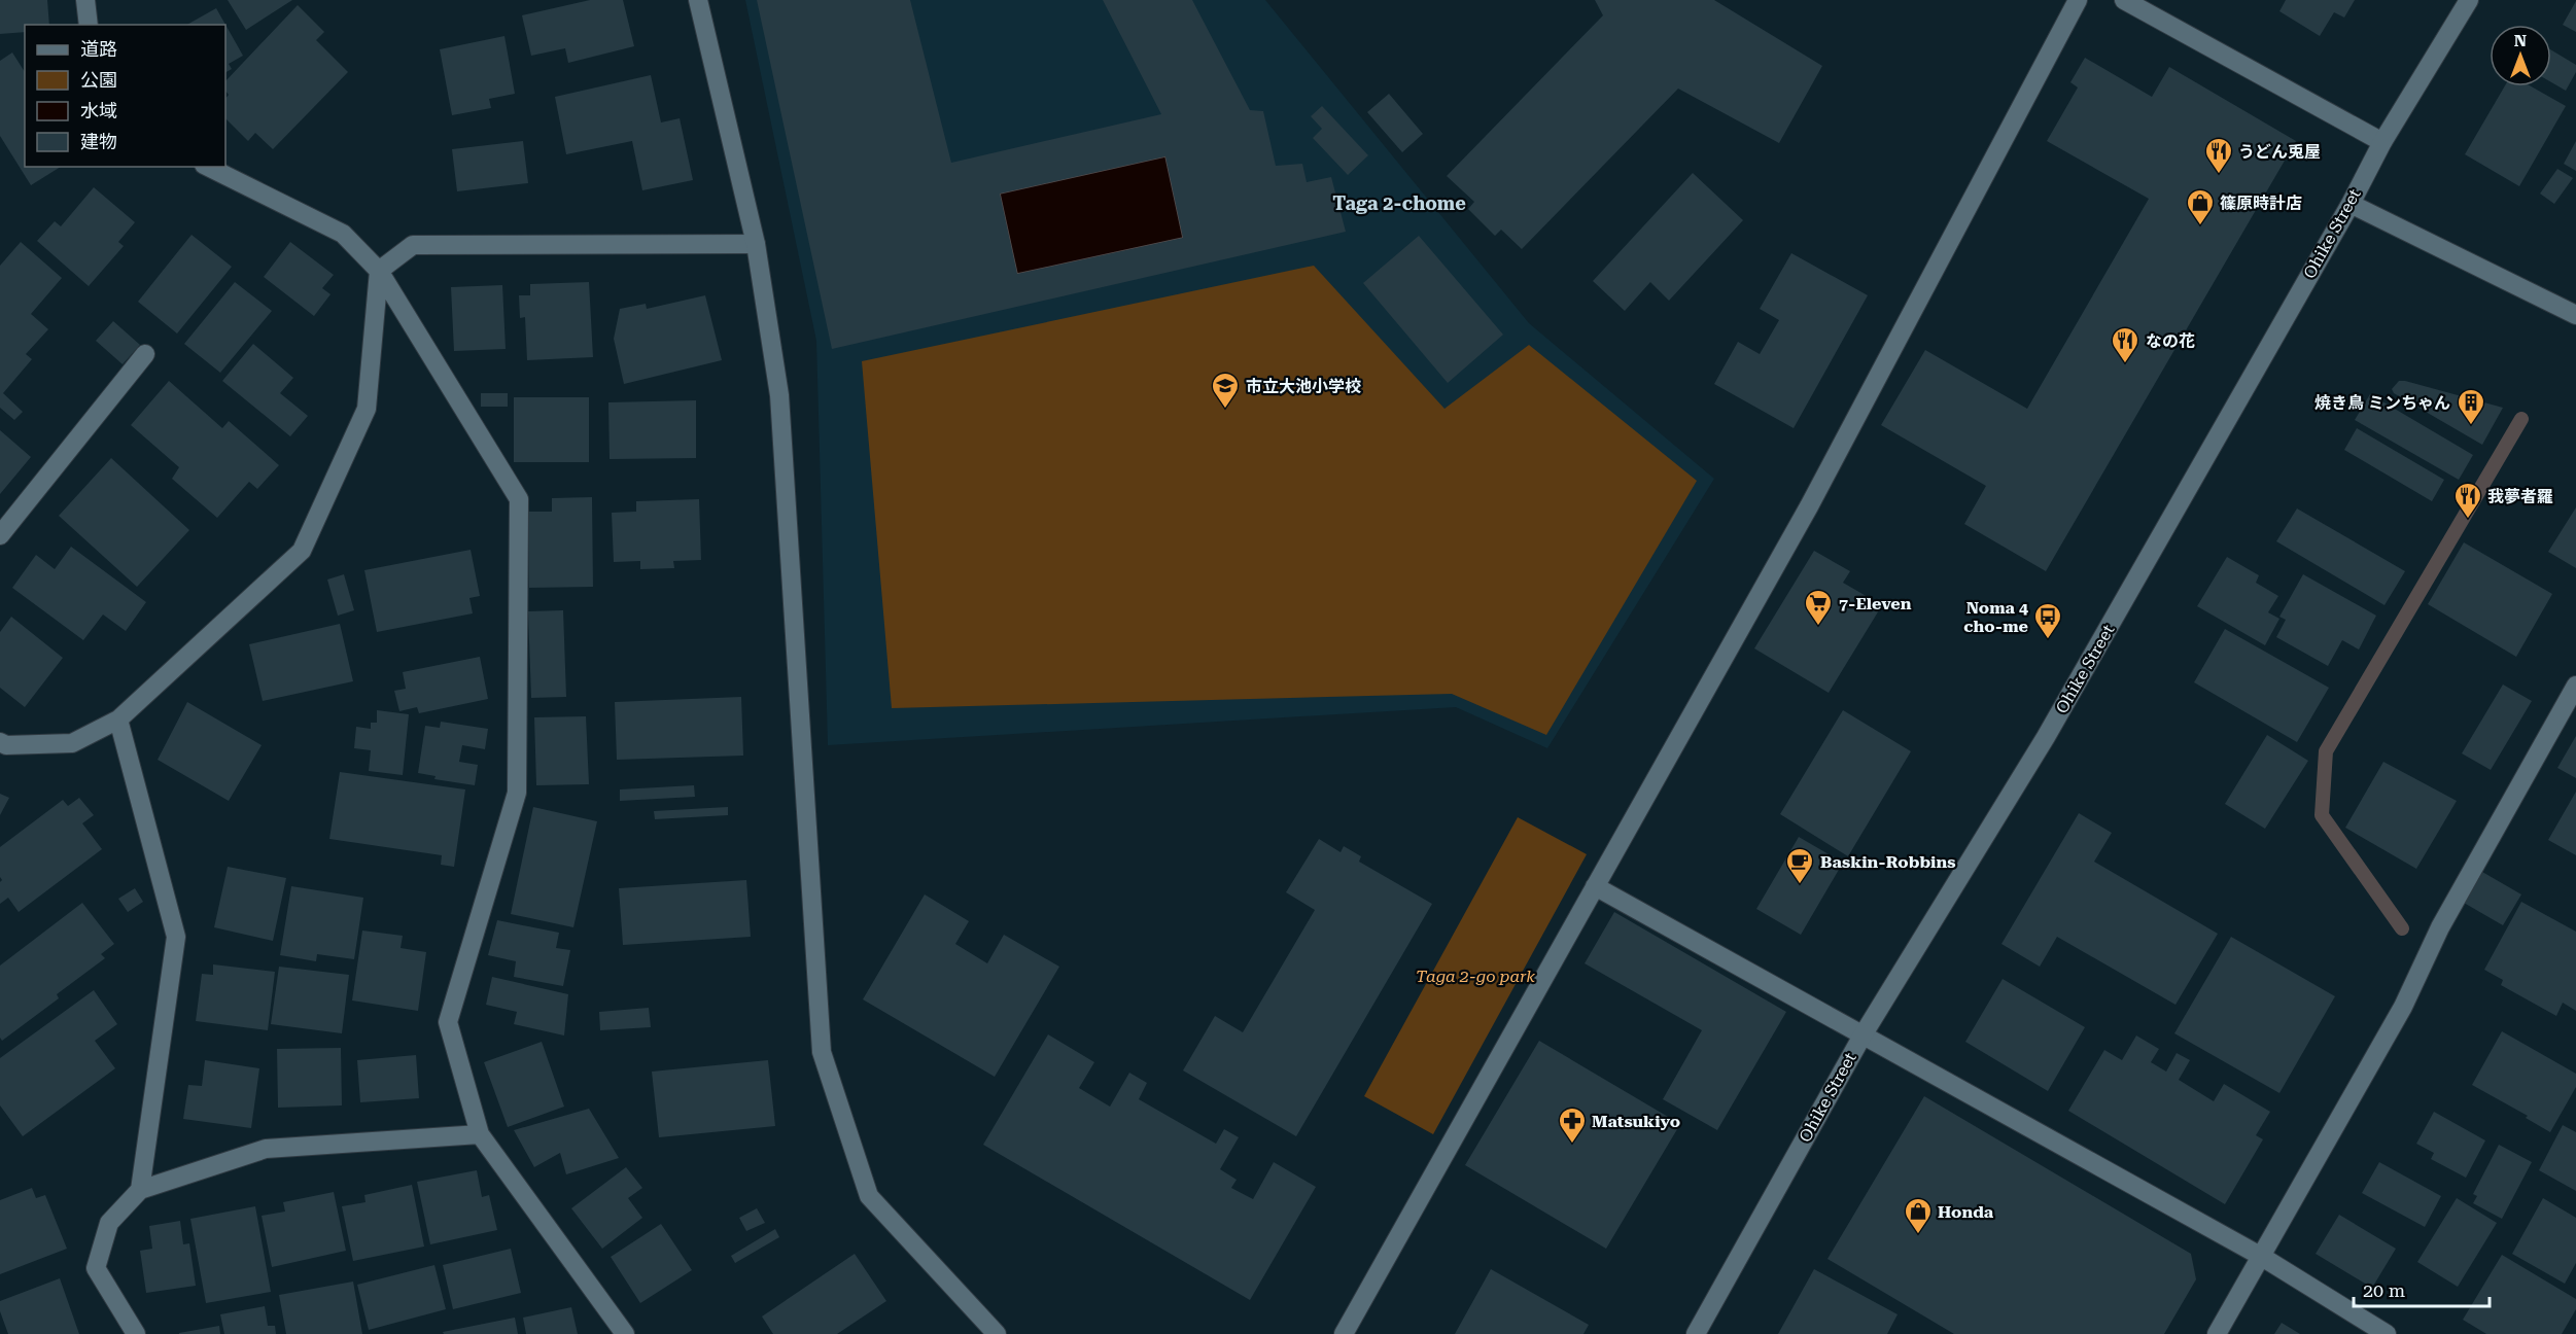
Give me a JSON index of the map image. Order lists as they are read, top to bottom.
{
  "streets": {
    "street": ["Ohike Street"]
  },
  "districts": ["Taga 2-chome"],
  "parks": ["Taga 2-go park"],
  "places": {
    "restaurant": ["うどん兎屋", "なの花", "我夢者羅"],
    "shop": ["篠原時計店", "Honda"],
    "school or university": ["市立大池小学校"],
    "building": ["焼き鳥 ミンちゃん"],
    "supermarket": ["7-Eleven"],
    "bus stop": ["Noma 4 cho-me"],
    "cafe": ["Baskin-Robbins"],
    "pharmacy": ["Matsukiyo"]
  },
  "legend": [
    "道路",
    "公園",
    "水域",
    "建物"
  ],
  "scale_bar": "20 m",
  "north": "top"
}
